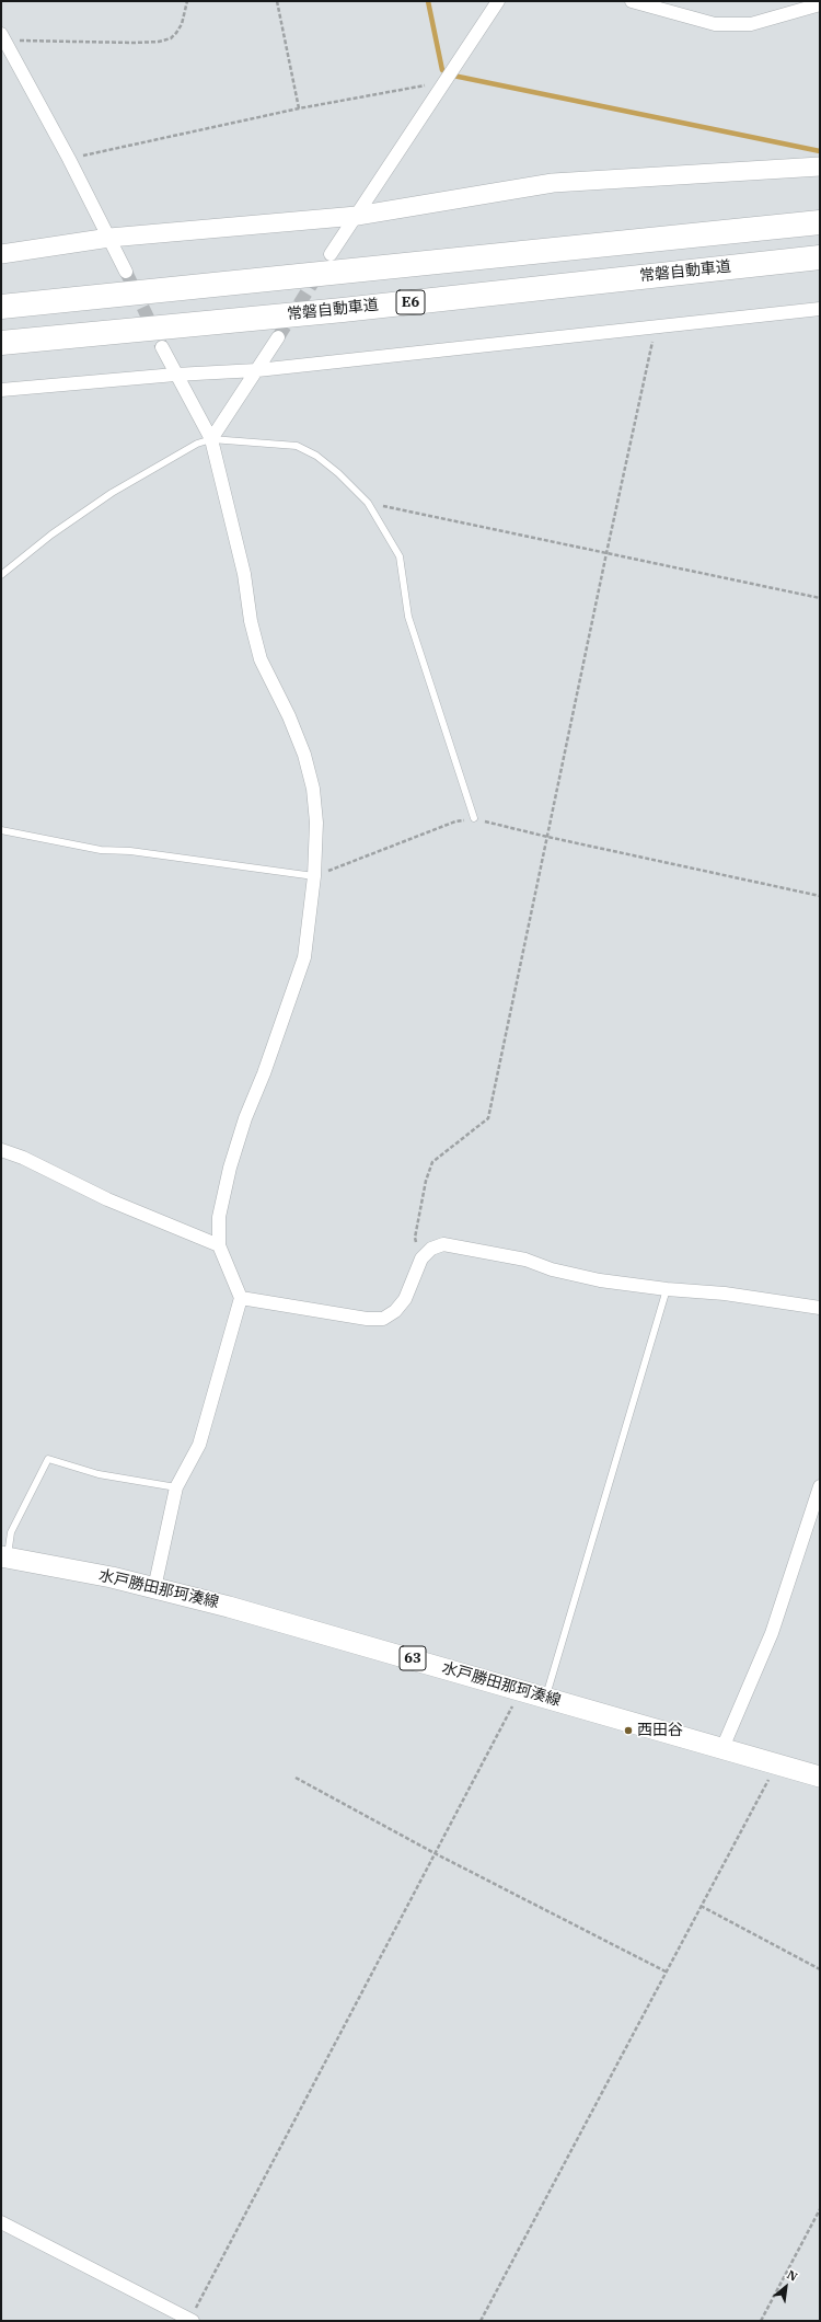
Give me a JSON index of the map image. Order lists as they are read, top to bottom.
{
  "streets": {
    "highway": ["常磐自動車道", "E6"],
    "main road": ["水戸勝田那珂湊線", "63"]
  },
  "places": ["西田谷"],
  "north": "top right"
}
